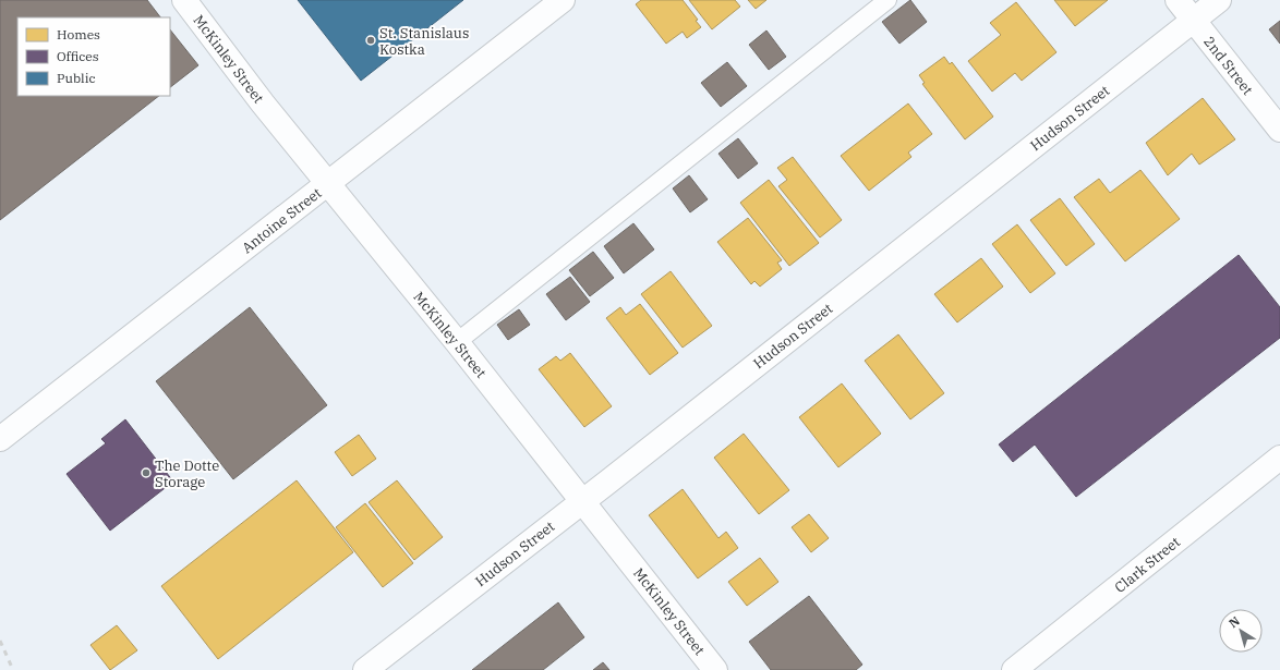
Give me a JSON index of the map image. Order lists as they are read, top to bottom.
{
  "streets": {
    "street": [
      "McKinley Street",
      "2nd Street",
      "Hudson Street",
      "Antoine Street",
      "Clark Street"
    ]
  },
  "crossings": [
    ["McKinley Street", "Hudson Street"],
    ["McKinley Street", "Antoine Street"],
    ["2nd Street", "Hudson Street"]
  ],
  "places": ["St. Stanislaus Kostka", "The Dotte Storage"],
  "legend": ["Homes", "Offices", "Public"],
  "north": "top left"
}
